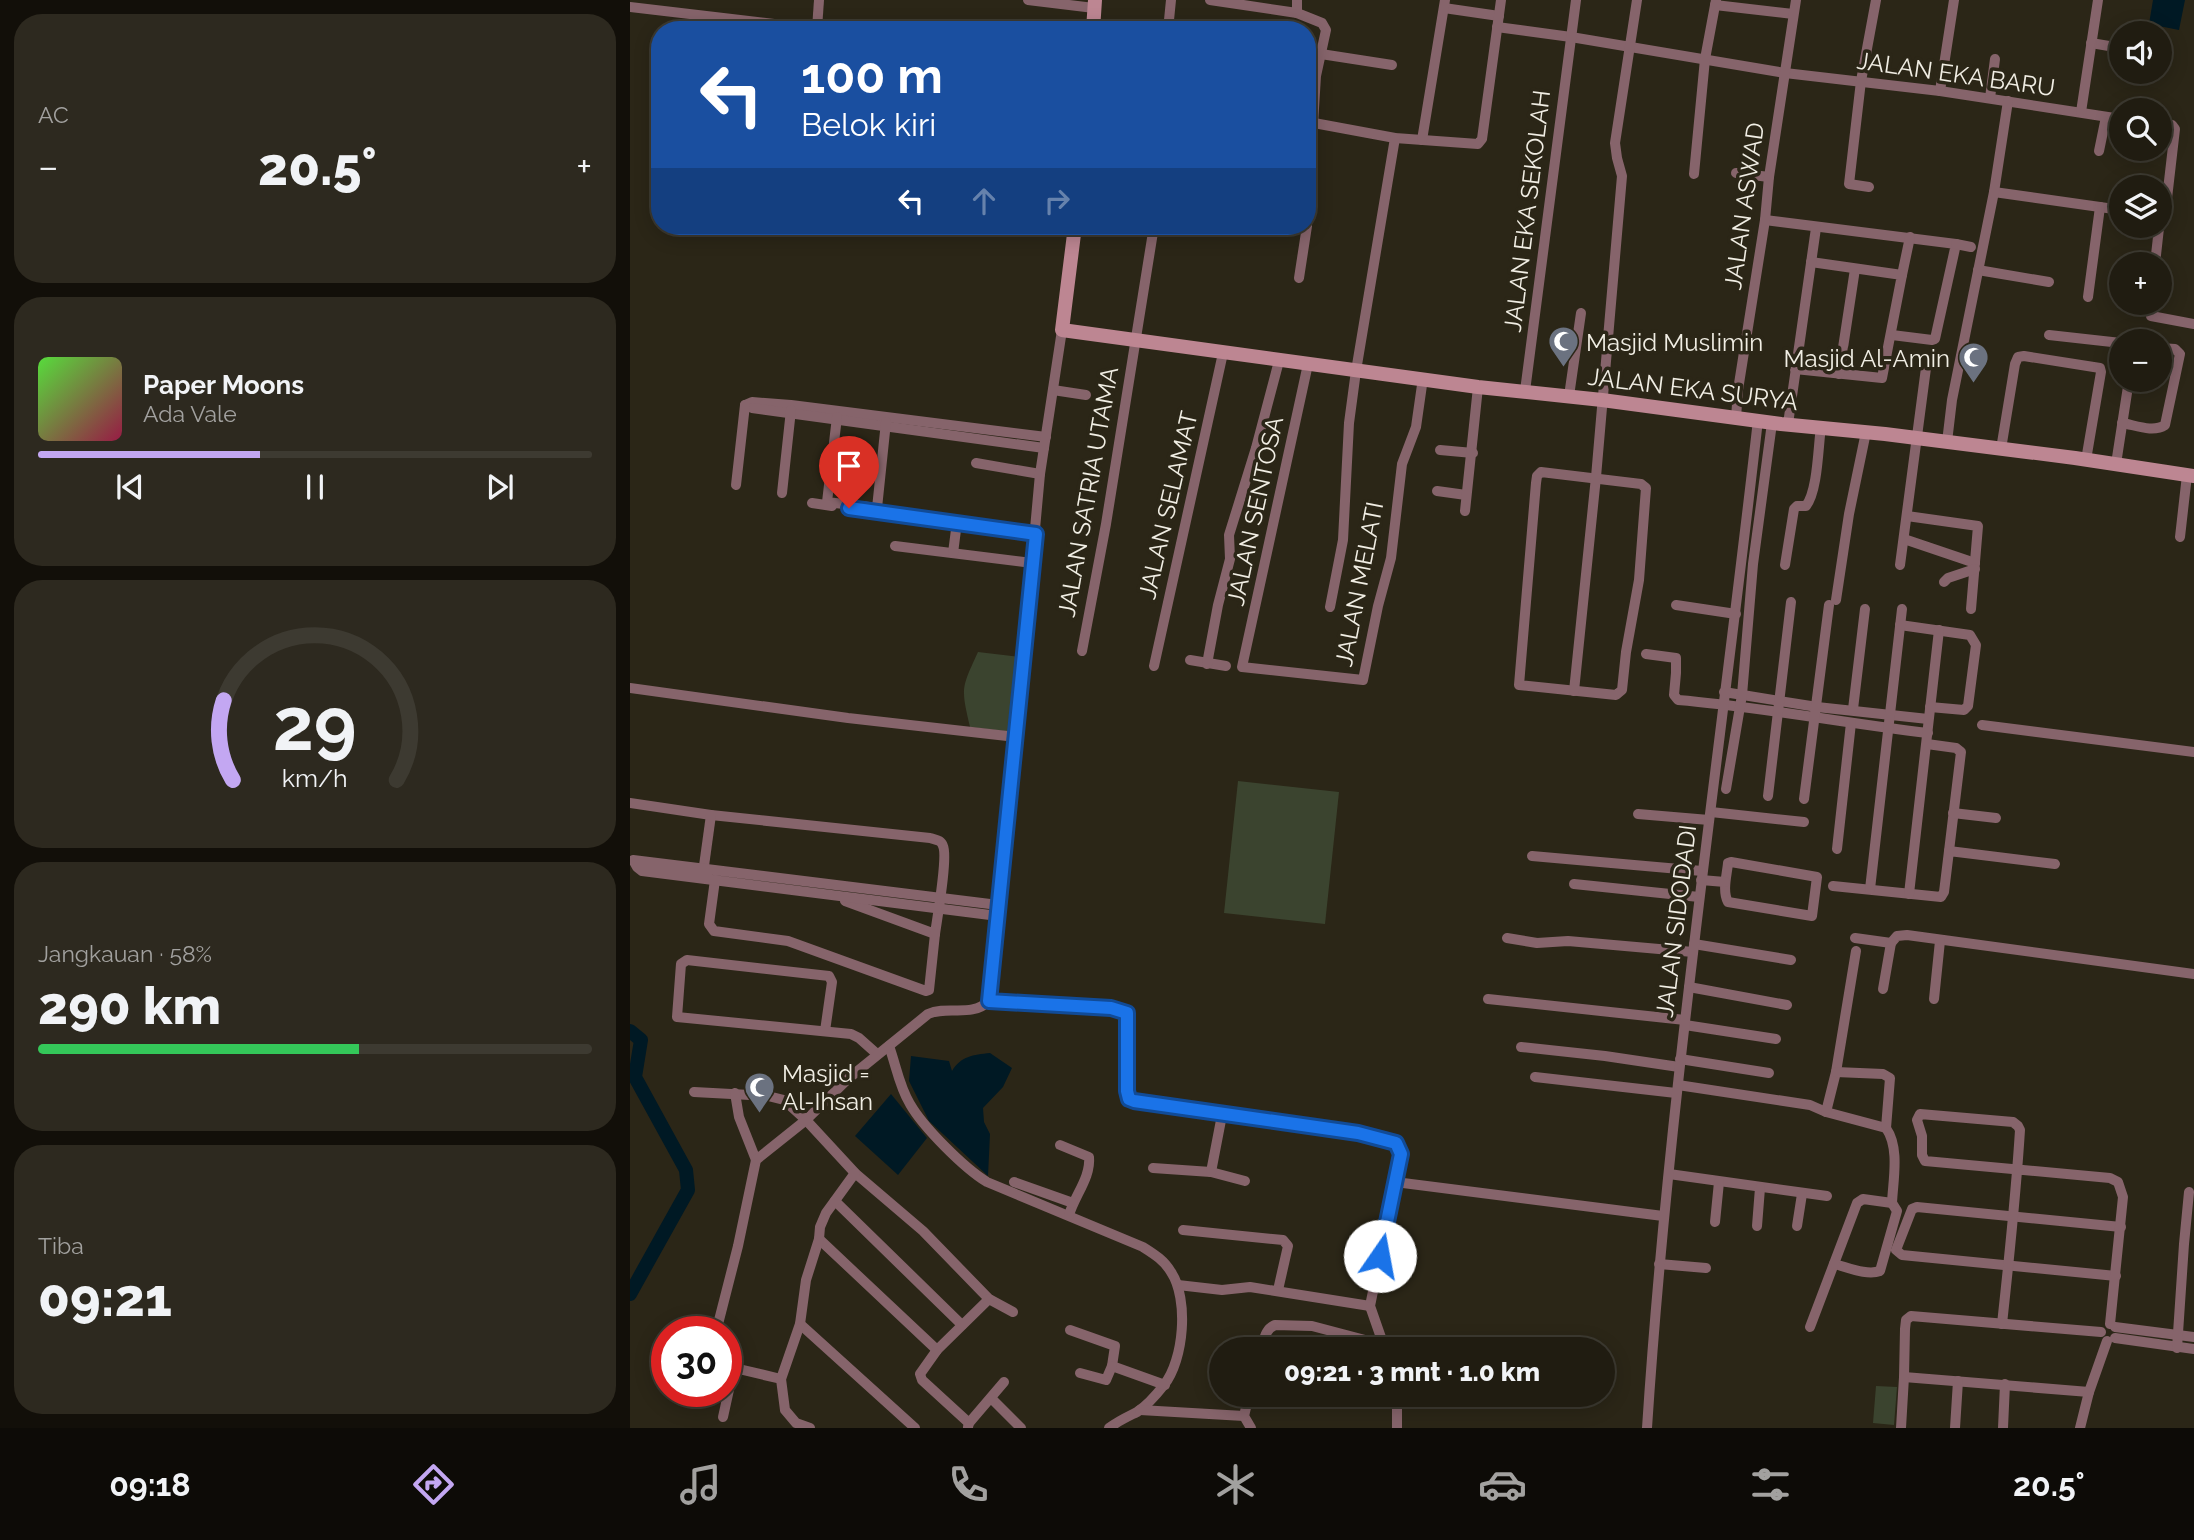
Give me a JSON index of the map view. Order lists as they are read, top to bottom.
{
  "streets": {
    "street": [
      "JALAN EKA BARU",
      "JALAN ASWAD",
      "JALAN EKA SEKOLAH",
      "JALAN EKA SURYA",
      "JALAN SATRIA UTAMA",
      "JALAN SELAMAT",
      "JALAN SENTOSA",
      "JALAN MELATI",
      "JALAN SIDODADI"
    ]
  },
  "crossings": [
    ["JALAN EKA BARU", "JALAN ASWAD"],
    ["JALAN EKA BARU", "JALAN EKA SEKOLAH"],
    ["JALAN ASWAD", "JALAN EKA SURYA"],
    ["JALAN EKA SEKOLAH", "JALAN EKA SURYA"],
    ["JALAN EKA SURYA", "JALAN SATRIA UTAMA"],
    ["JALAN EKA SURYA", "JALAN SELAMAT"],
    ["JALAN EKA SURYA", "JALAN SENTOSA"],
    ["JALAN EKA SURYA", "JALAN MELATI"],
    ["JALAN EKA SURYA", "JALAN SIDODADI"],
    ["JALAN SENTOSA", "JALAN MELATI"]
  ],
  "places": {
    "mosque": ["Masjid Muslimin", "Masjid Al-Amin", "Masjid = Al-Ihsan"]
  },
  "page": {
    "tile": [
      "AC",
      ["Jangkauan · 58%", "290 km"],
      ["Tiba", "09:21"]
    ],
    "map_buttons": ["+", "−"],
    "turn": ["100 m", "Belok kiri"],
    "heat": ["−", "20.5°", "+"],
    "song": ["Paper Moons", "Ada Vale"],
    "limit": "30",
    "trip": "09:21 · 3 mnt · 1.0 km",
    "tabs": ["09:18", "20.5°"],
    "gauge": ["29", "km/h"]
  }
}
